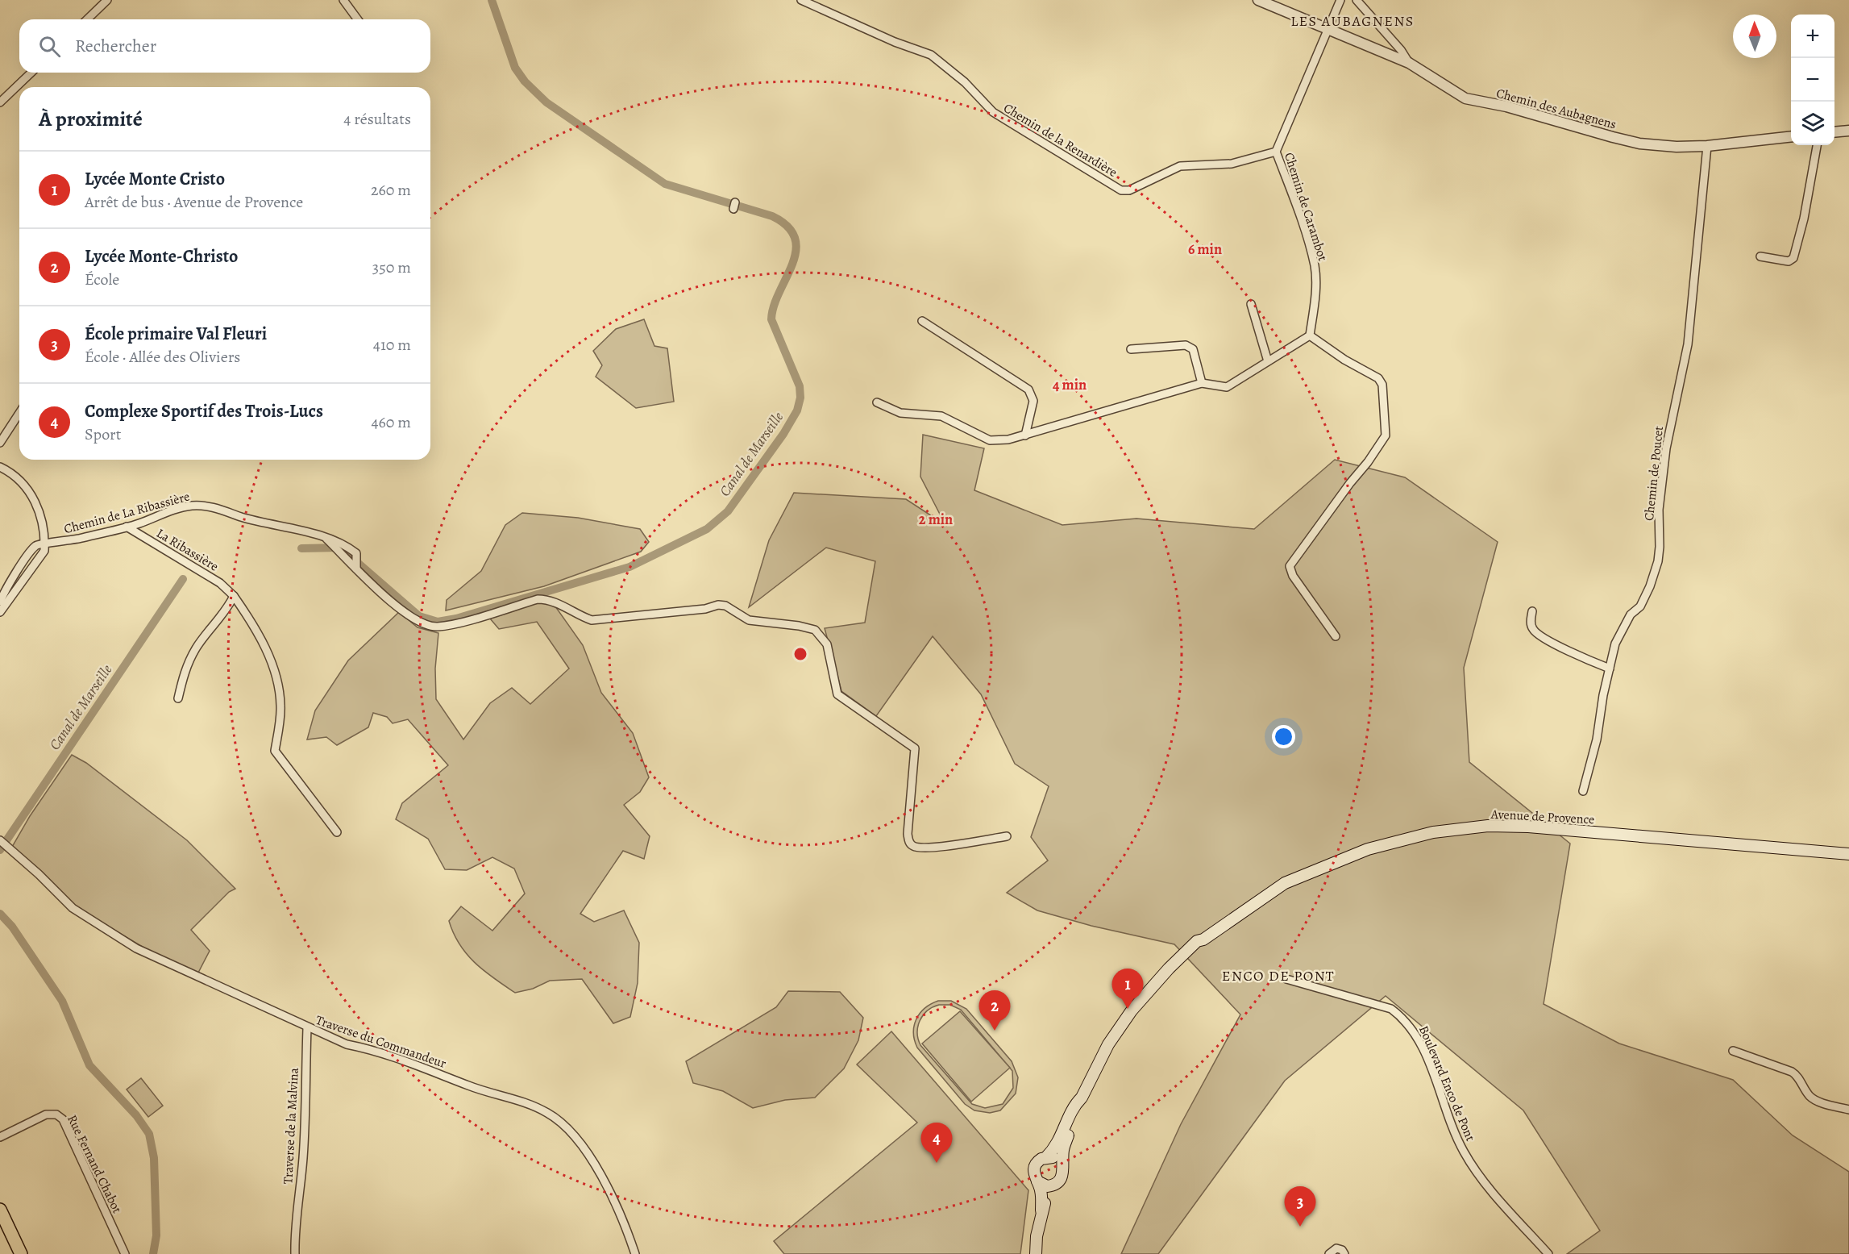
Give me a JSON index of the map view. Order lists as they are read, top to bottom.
{
  "streets": {
    "main road": ["Avenue de Provence"],
    "street": [
      "Chemin des Aubagnens",
      "Chemin de la Renardière",
      "Chemin de Carambot",
      "Chemin de Poucet",
      "Chemin de La Ribassière",
      "La Ribassière",
      "Traverse du Commandeur",
      "Boulevard Enco de Pont",
      "Traverse de la Malvina",
      "Rue Fernand Chabot"
    ]
  },
  "crossings": [
    ["Chemin des Aubagnens", "Chemin de Carambot"],
    ["Chemin des Aubagnens", "Chemin de Poucet"],
    ["Chemin de la Renardière", "Chemin de Carambot"],
    ["Chemin de La Ribassière", "La Ribassière"],
    ["Traverse du Commandeur", "Traverse de la Malvina"]
  ],
  "districts": ["LES AUBAGNENS", "ENCO DE PONT"],
  "water": ["Canal de Marseille"],
  "north": "top",
  "page": {
    "map_buttons": ["+", "−"],
    "search": "Rechercher",
    "heading": ["À proximité", "4 résultats"],
    "list": [
      {
        "mark": "1",
        "name": "Lycée Monte Cristo",
        "note": "Arrêt de bus · Avenue de Provence",
        "value": "260 m"
      },
      {
        "mark": "2",
        "name": "Lycée Monte-Christo",
        "note": "École",
        "value": "350 m"
      },
      {
        "mark": "3",
        "name": "École primaire Val Fleuri",
        "note": "École · Allée des Oliviers",
        "value": "410 m"
      },
      {
        "mark": "4",
        "name": "Complexe Sportif des Trois-Lucs",
        "note": "Sport",
        "value": "460 m"
      }
    ],
    "pins": [
      "1",
      "2",
      "4",
      "3"
    ]
  },
  "rings": ["6 min", "4 min", "2 min"]
}
